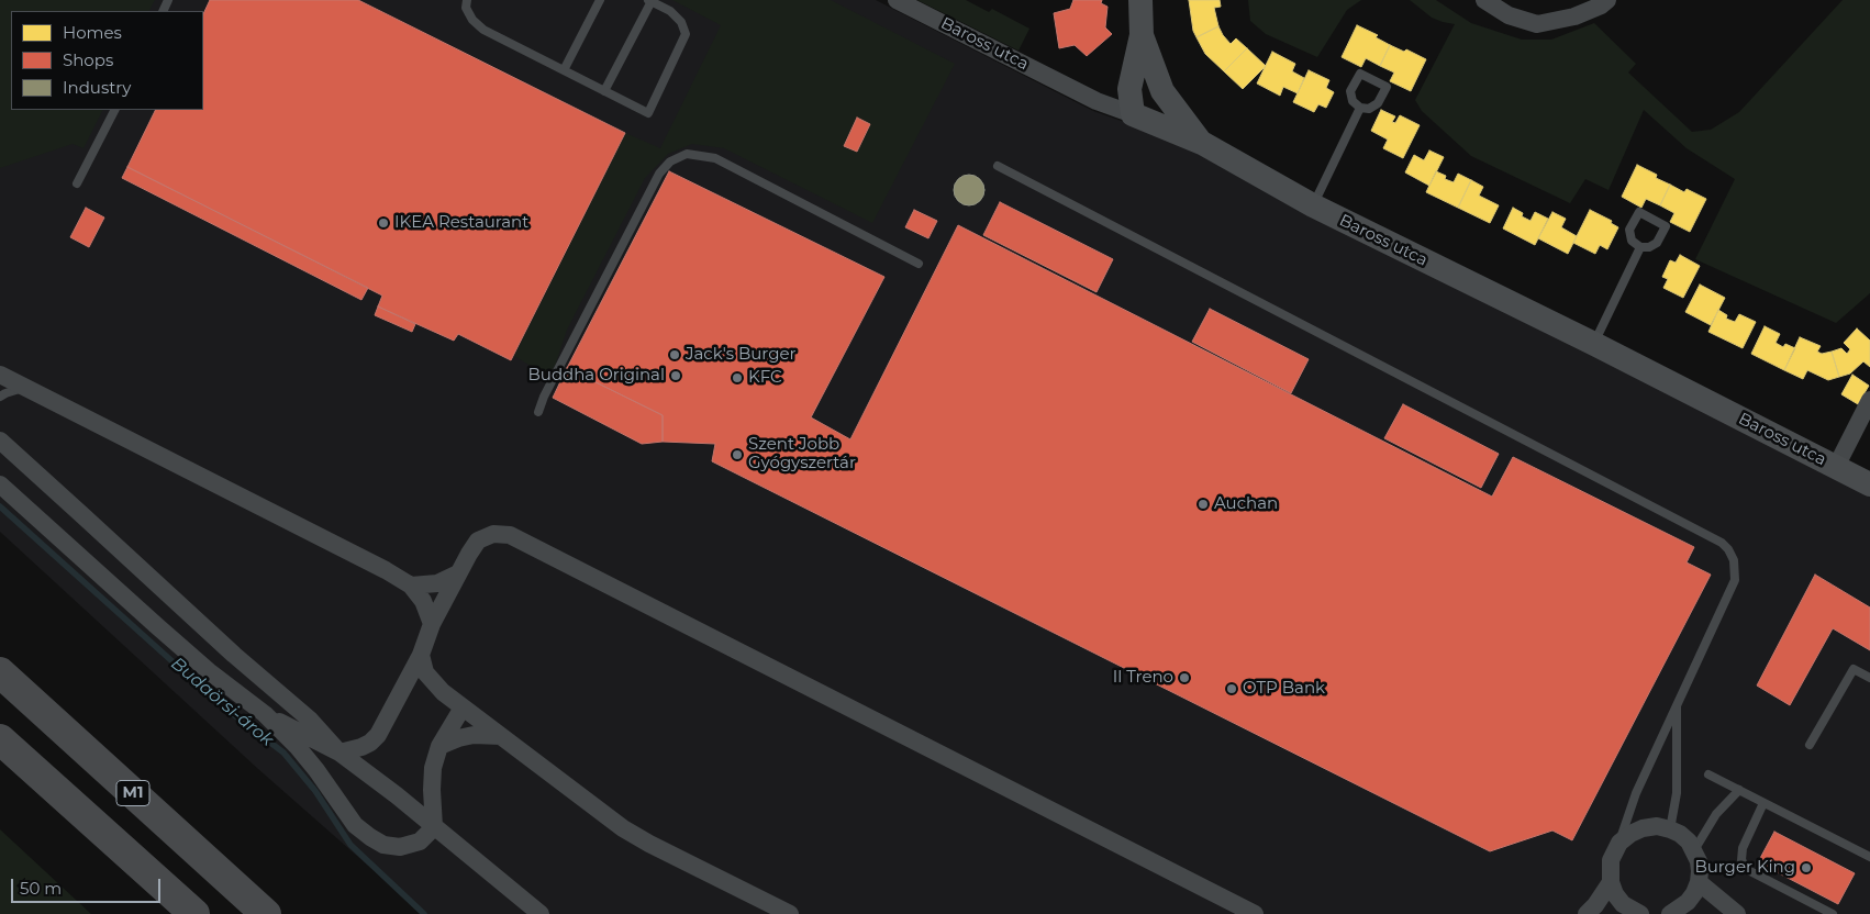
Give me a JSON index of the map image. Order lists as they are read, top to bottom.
{
  "streets": {
    "highway": ["M1"],
    "street": ["Baross utca"]
  },
  "water": ["Budaörsi-árok"],
  "places": [
    "IKEA Restaurant",
    "Jack's Burger",
    "Buddha Original",
    "KFC",
    "Szent Jobb Gyógyszertár",
    "Auchan",
    "Il Treno",
    "OTP Bank",
    "Burger King"
  ],
  "legend": ["Homes", "Shops", "Industry"],
  "scale_bar": "50 m"
}
